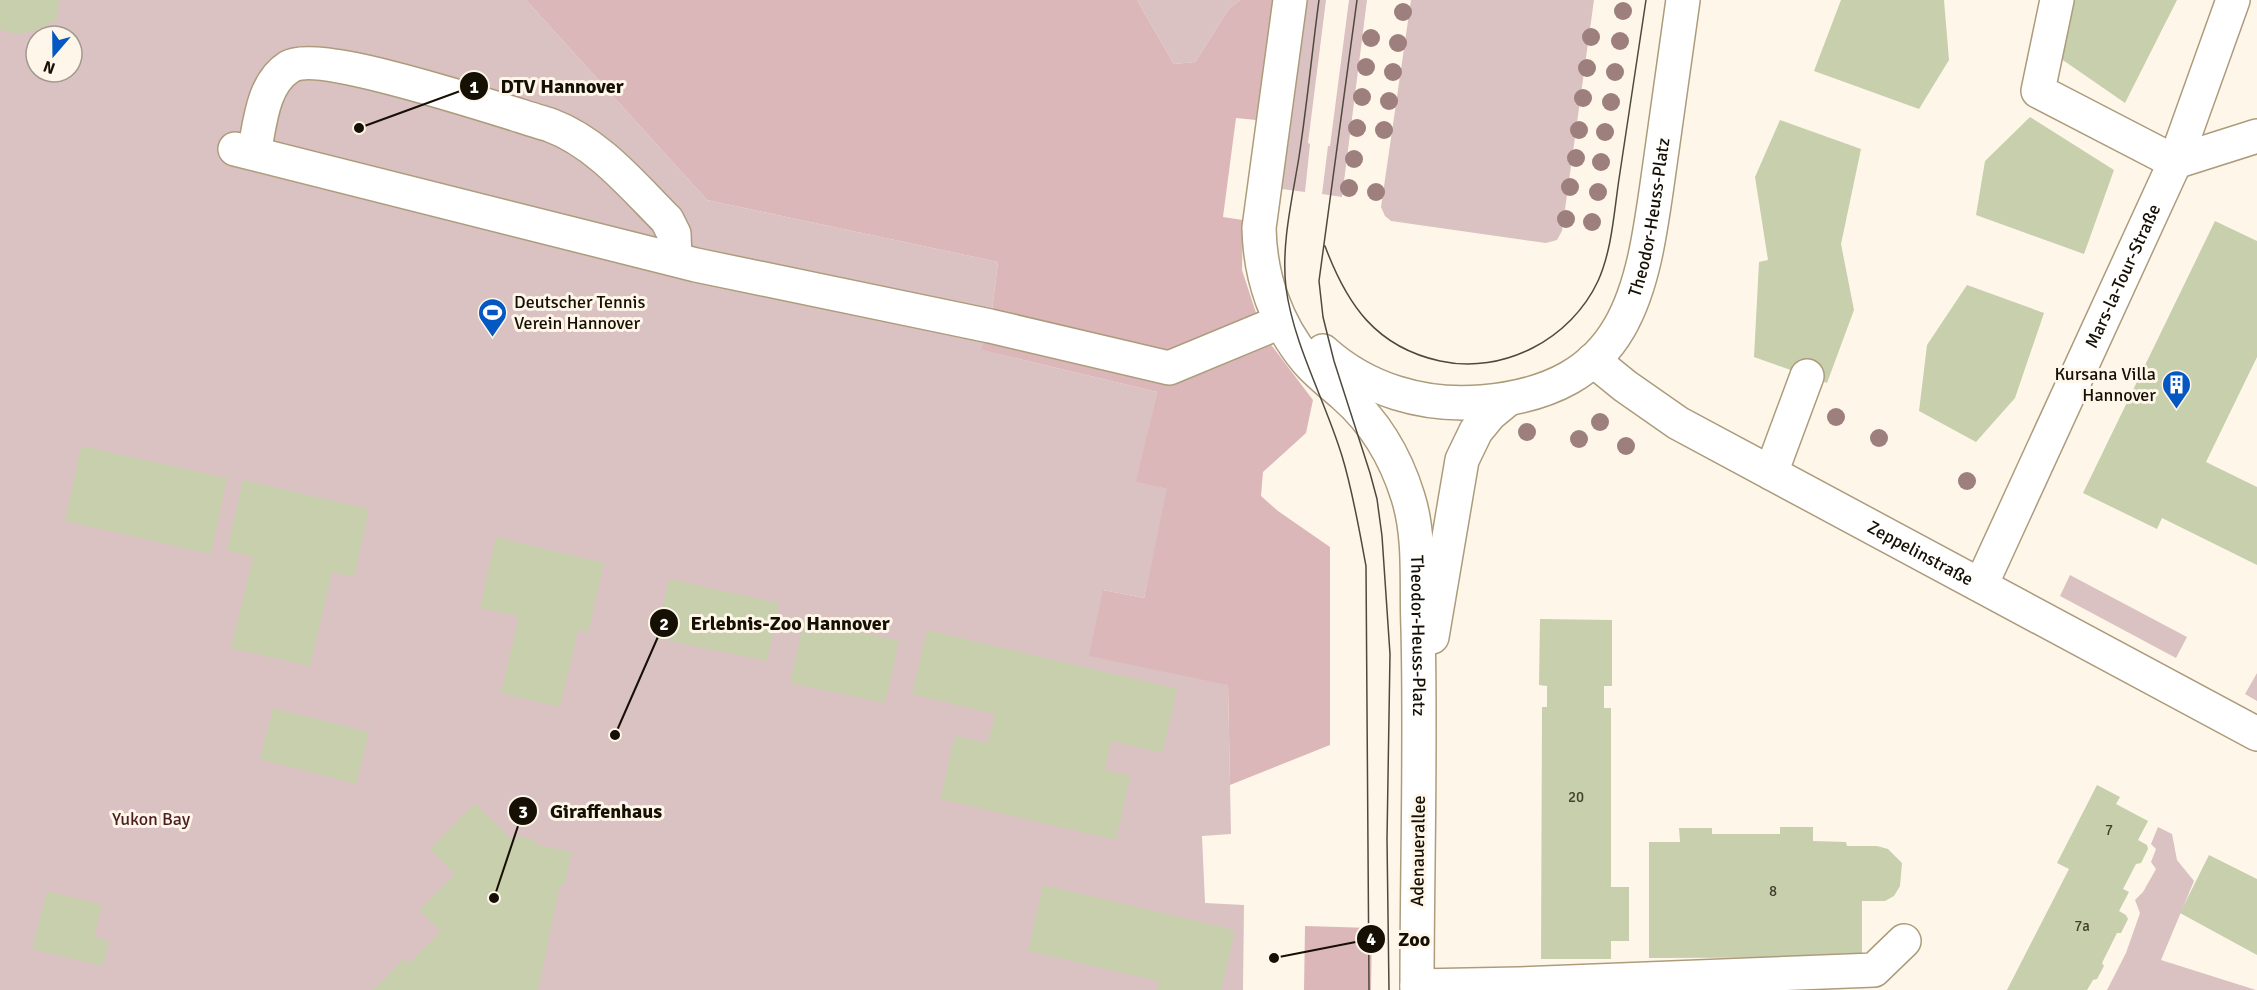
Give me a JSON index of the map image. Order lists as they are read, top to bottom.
{
  "streets": {
    "street": [
      "Theodor-Heuss-Platz",
      "Mars-la-Tour-Straße",
      "Zeppelinstraße",
      "Adenauerallee"
    ]
  },
  "crossings": [
    ["Theodor-Heuss-Platz", "Zeppelinstraße"],
    ["Theodor-Heuss-Platz", "Adenauerallee"],
    ["Mars-la-Tour-Straße", "Zeppelinstraße"]
  ],
  "parks": ["Yukon Bay"],
  "places": {
    "other": [
      "DTV Hannover",
      "Erlebnis-Zoo Hannover",
      "Giraffenhaus",
      "Zoo"
    ],
    "sports": ["Deutscher Tennis Verein Hannover"],
    "building": ["Kursana Villa Hannover"]
  },
  "house_numbers": [
    "20",
    "7",
    "8",
    "7a"
  ],
  "north": "bottom"
}
